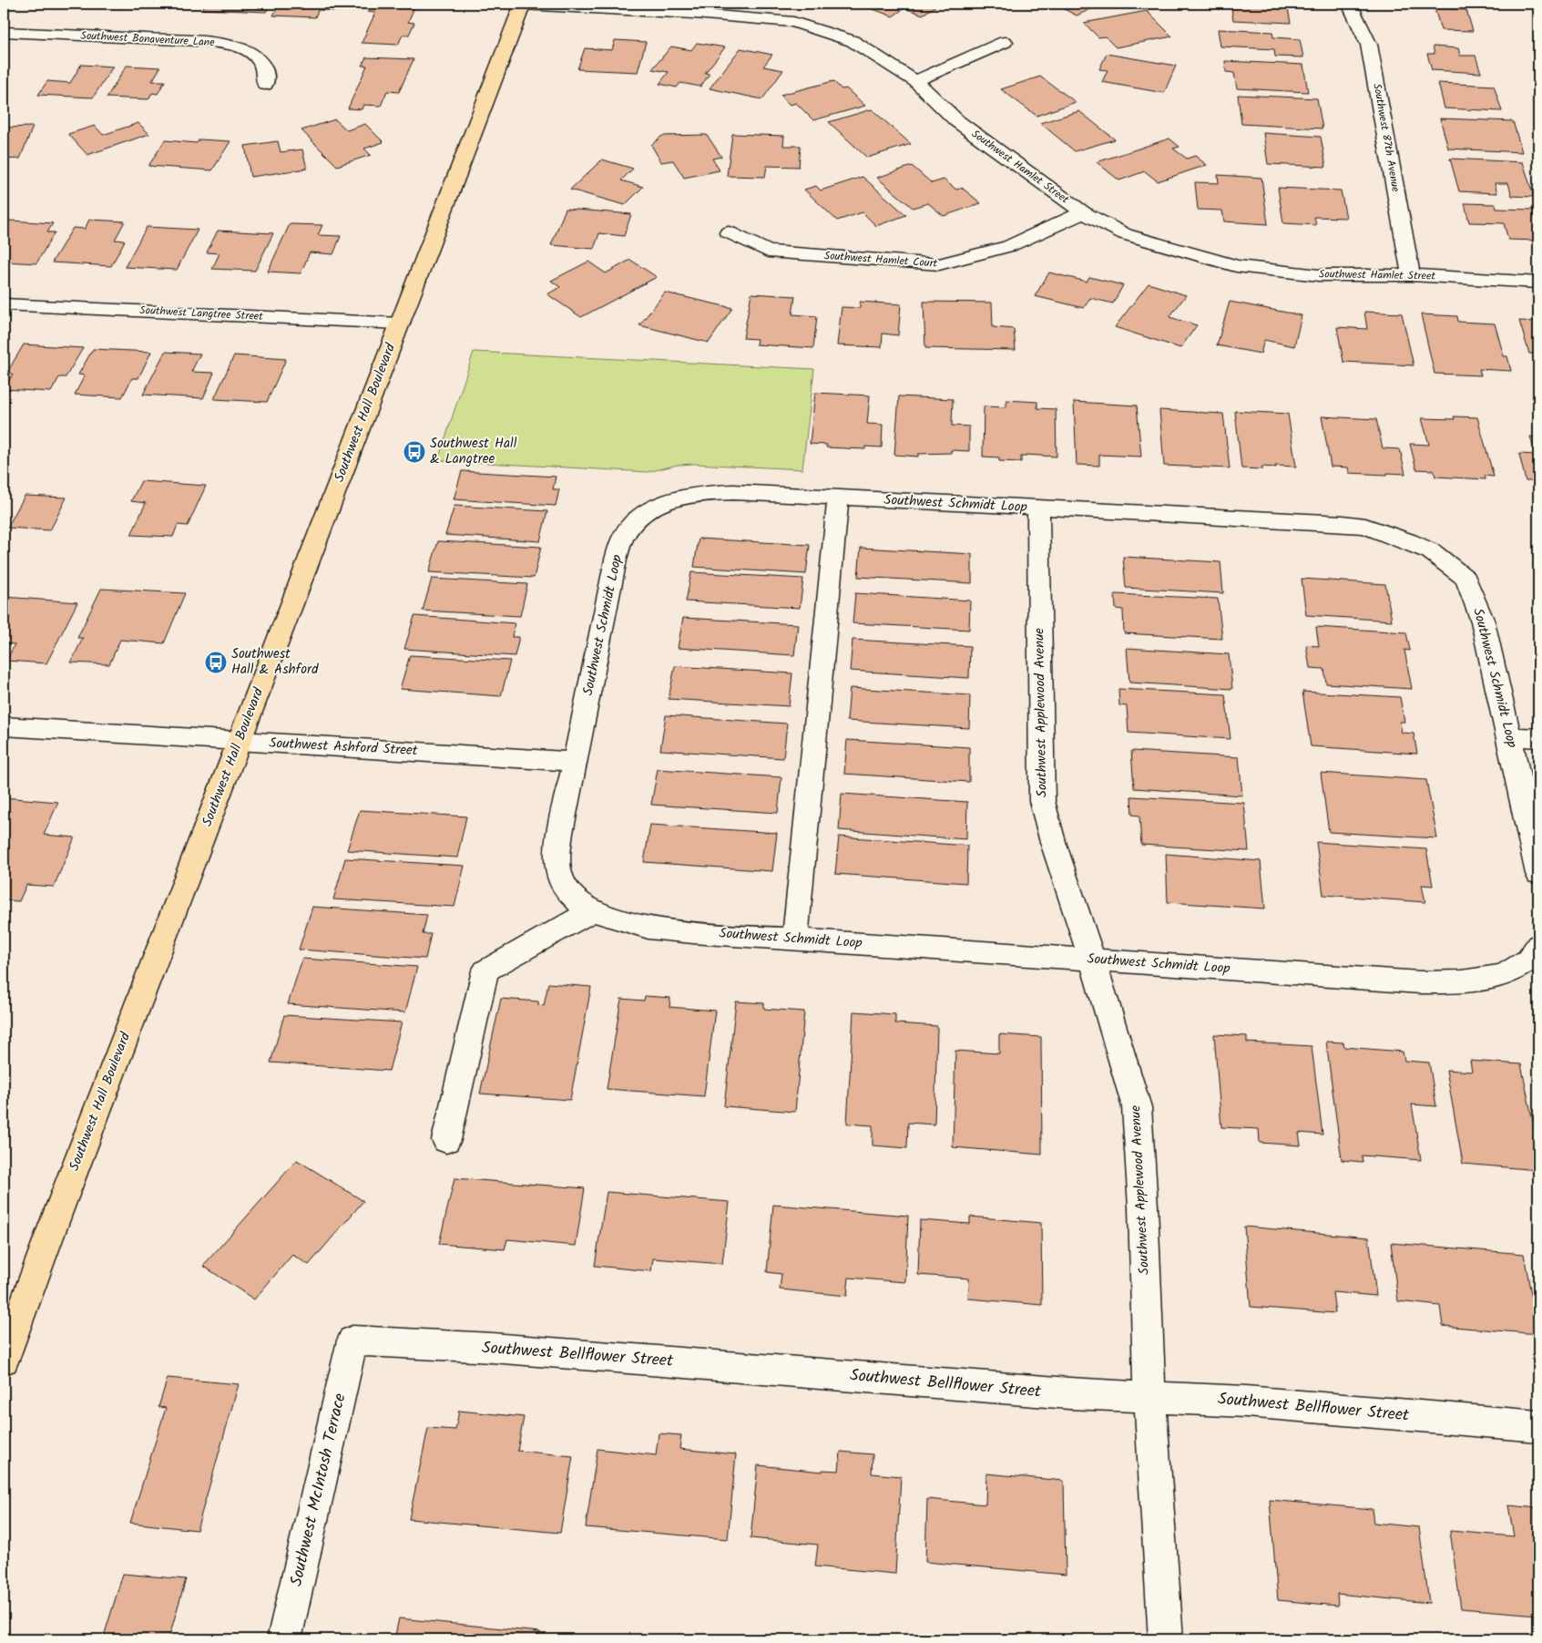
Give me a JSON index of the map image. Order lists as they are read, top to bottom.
{
  "streets": {
    "main road": ["Southwest Hall Boulevard"],
    "street": [
      "Southwest Bonaventure Lane",
      "Southwest 87th Avenue",
      "Southwest Hamlet Street",
      "Southwest Hamlet Court",
      "Southwest Langtree Street",
      "Southwest Schmidt Loop",
      "Southwest Applewood Avenue",
      "Southwest Ashford Street",
      "Southwest Bellflower Street",
      "Southwest McIntosh Terrace"
    ]
  },
  "crossings": [
    ["Southwest 87th Avenue", "Southwest Hamlet Street"],
    ["Southwest Hamlet Street", "Southwest Hamlet Court"],
    ["Southwest Hamlet Street", "Southwest Hall Boulevard"],
    ["Southwest Langtree Street", "Southwest Hall Boulevard"],
    ["Southwest Hall Boulevard", "Southwest Ashford Street"],
    ["Southwest Schmidt Loop", "Southwest Applewood Avenue"],
    ["Southwest Schmidt Loop", "Southwest Ashford Street"],
    ["Southwest Applewood Avenue", "Southwest Bellflower Street"],
    ["Southwest Bellflower Street", "Southwest McIntosh Terrace"]
  ],
  "places": {
    "bus stop": ["Southwest Hall & Langtree", "Southwest Hall & Ashford"]
  }
}
